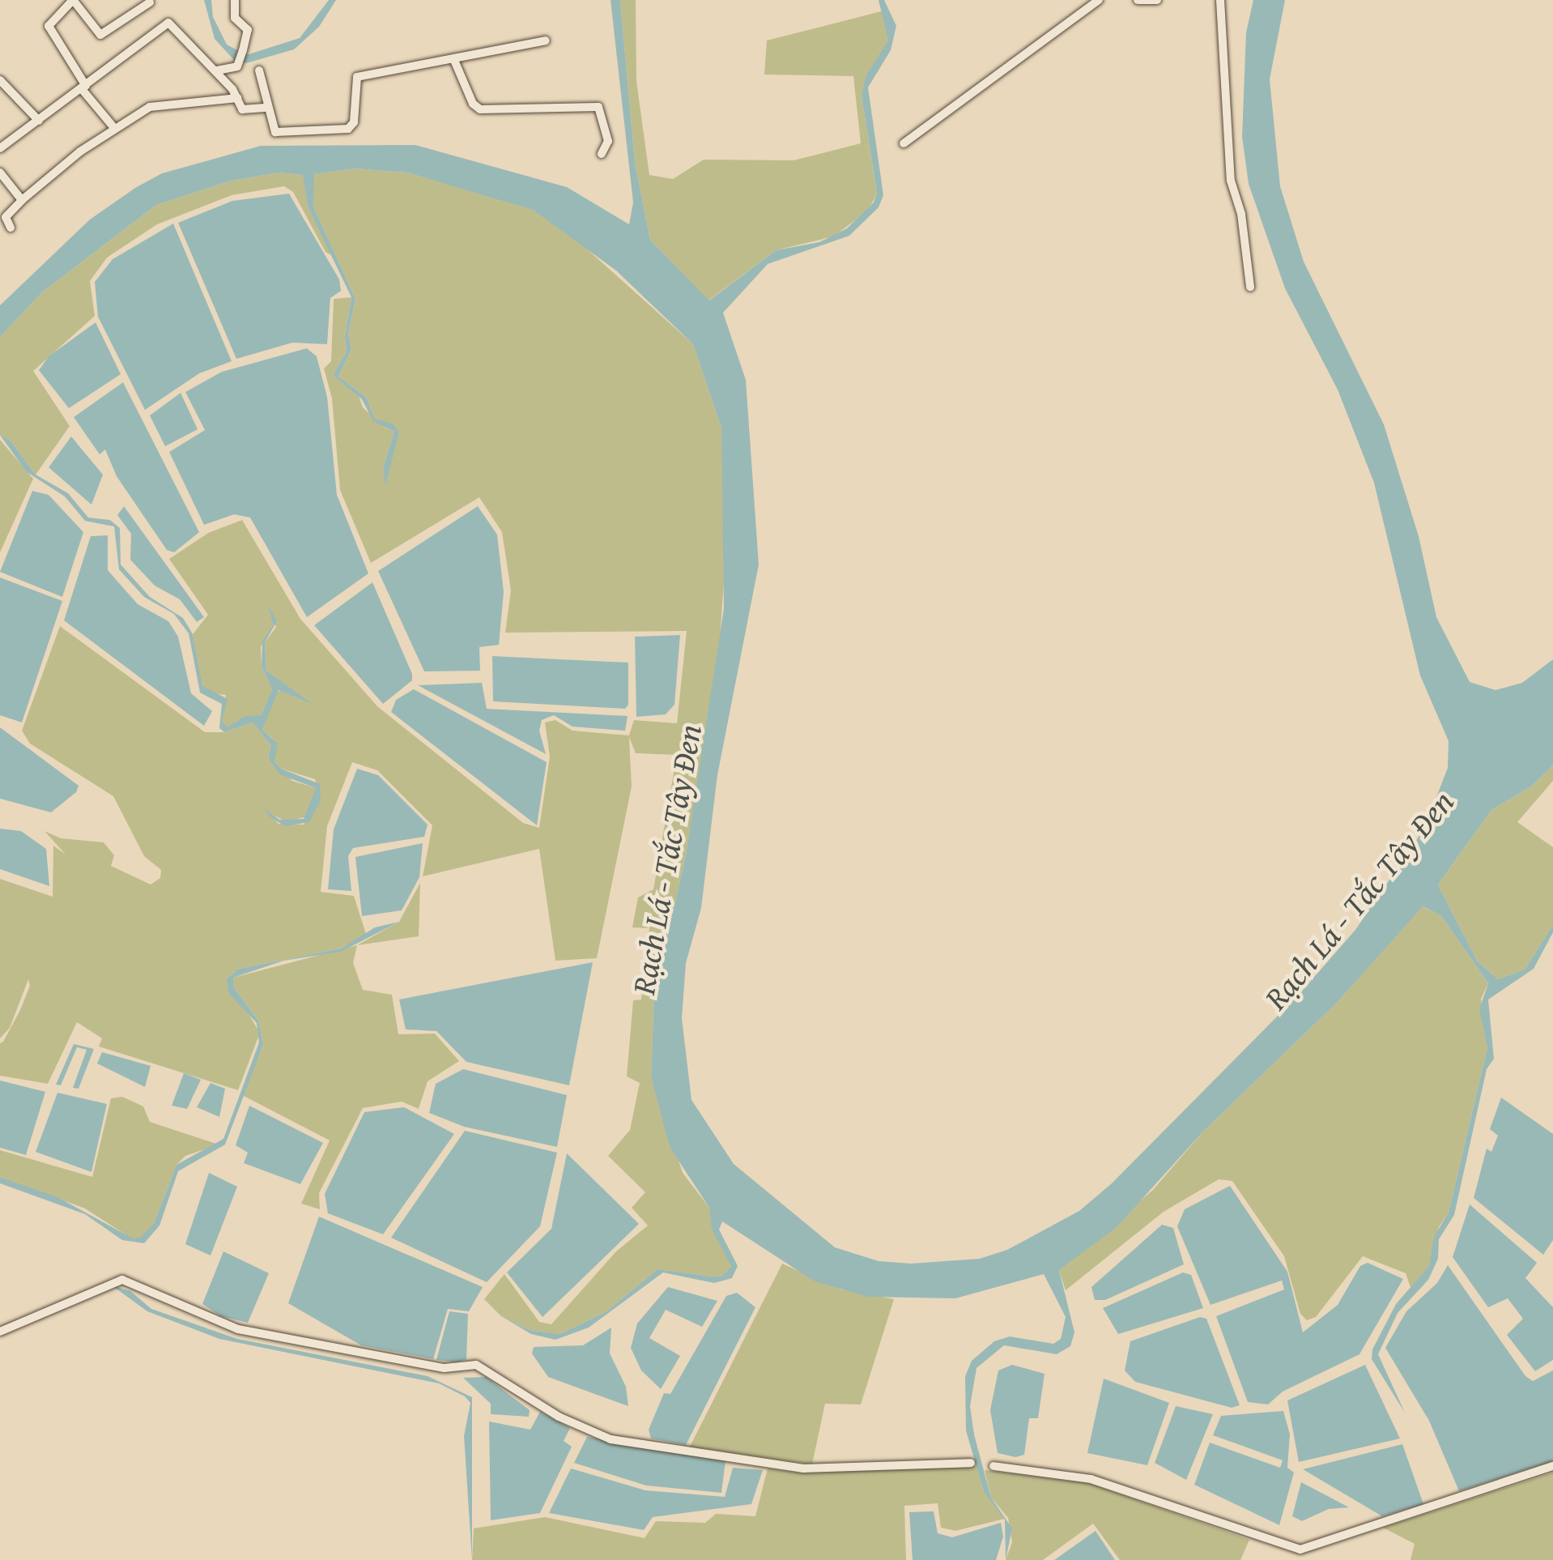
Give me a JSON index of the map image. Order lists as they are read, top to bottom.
{
  "water": ["Rạch Lá - Tắc Tây Đen"]
}
